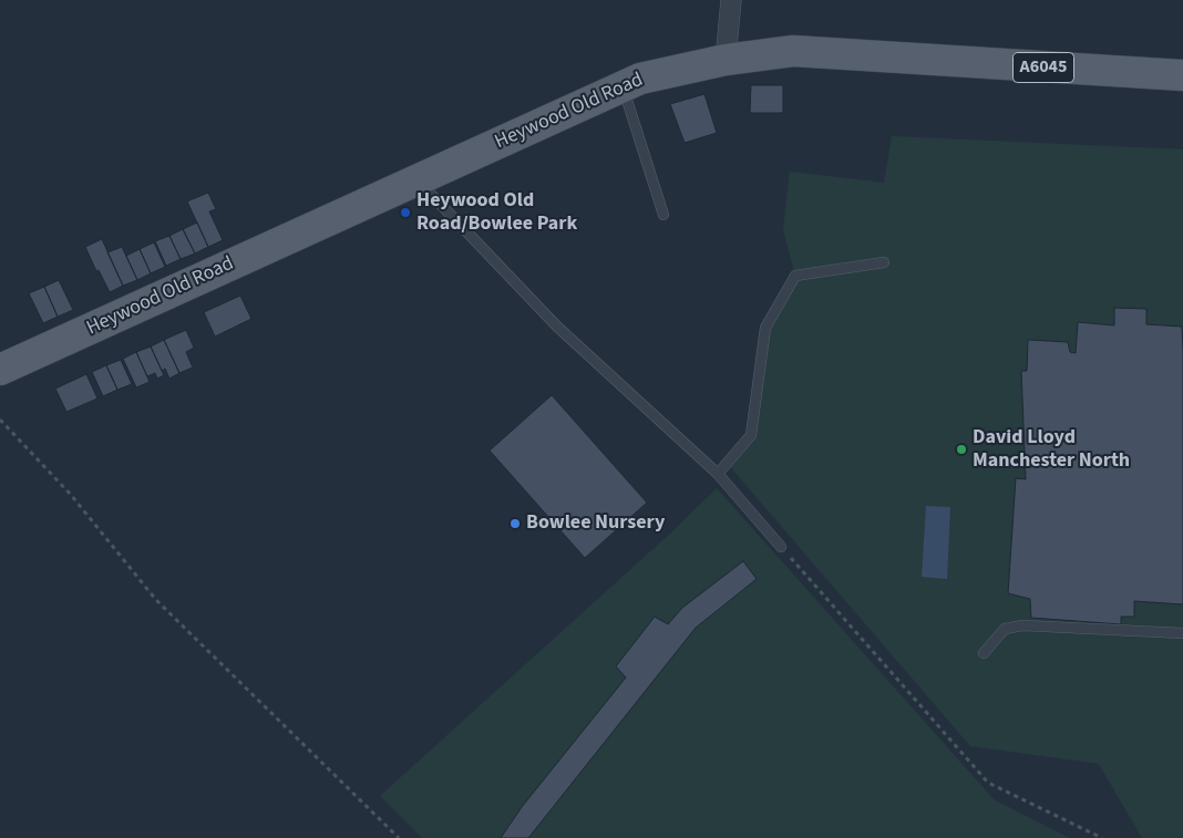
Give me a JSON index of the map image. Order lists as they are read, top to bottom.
{
  "streets": {
    "main road": ["A6045", "Heywood Old Road"]
  },
  "places": ["Heywood Old Road/Bowlee Park", "David Lloyd Manchester North", "Bowlee Nursery"]
}
